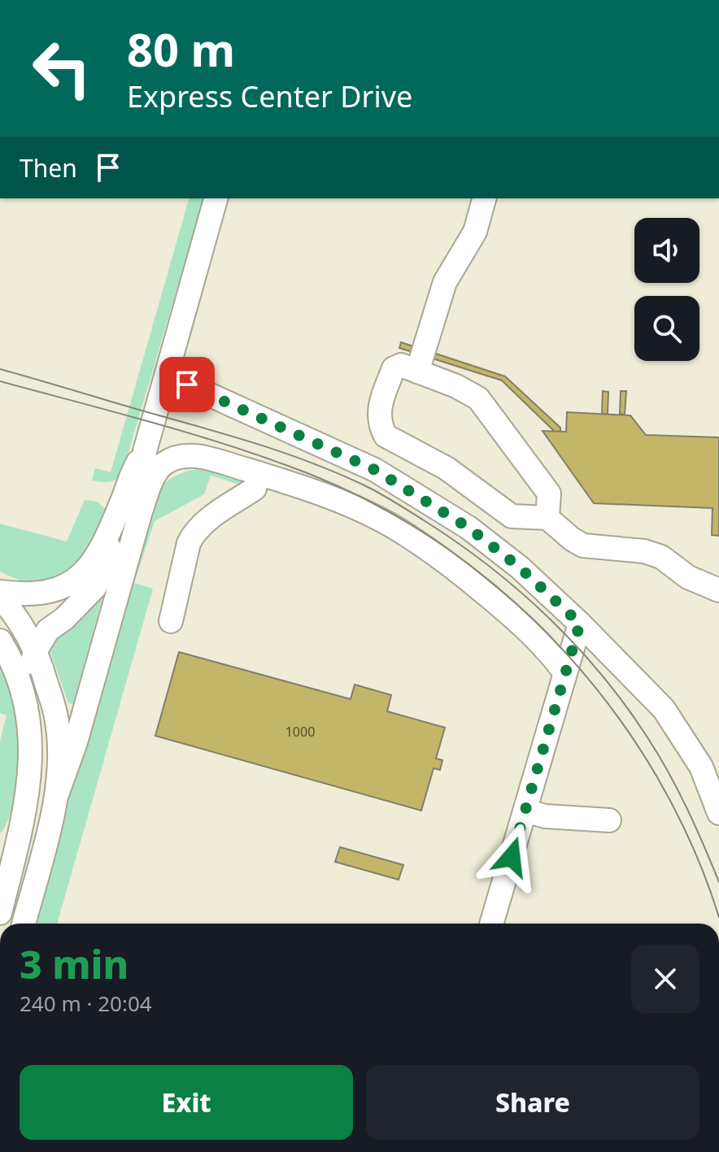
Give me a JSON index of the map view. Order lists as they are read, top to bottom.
{
  "house_numbers": ["1000"],
  "page": {
    "turn": ["80 m", "Express Center Drive"],
    "then": "Then",
    "heading": ["3 min", "240 m · 20:04"],
    "buttons": ["Exit", "Share"]
  }
}
